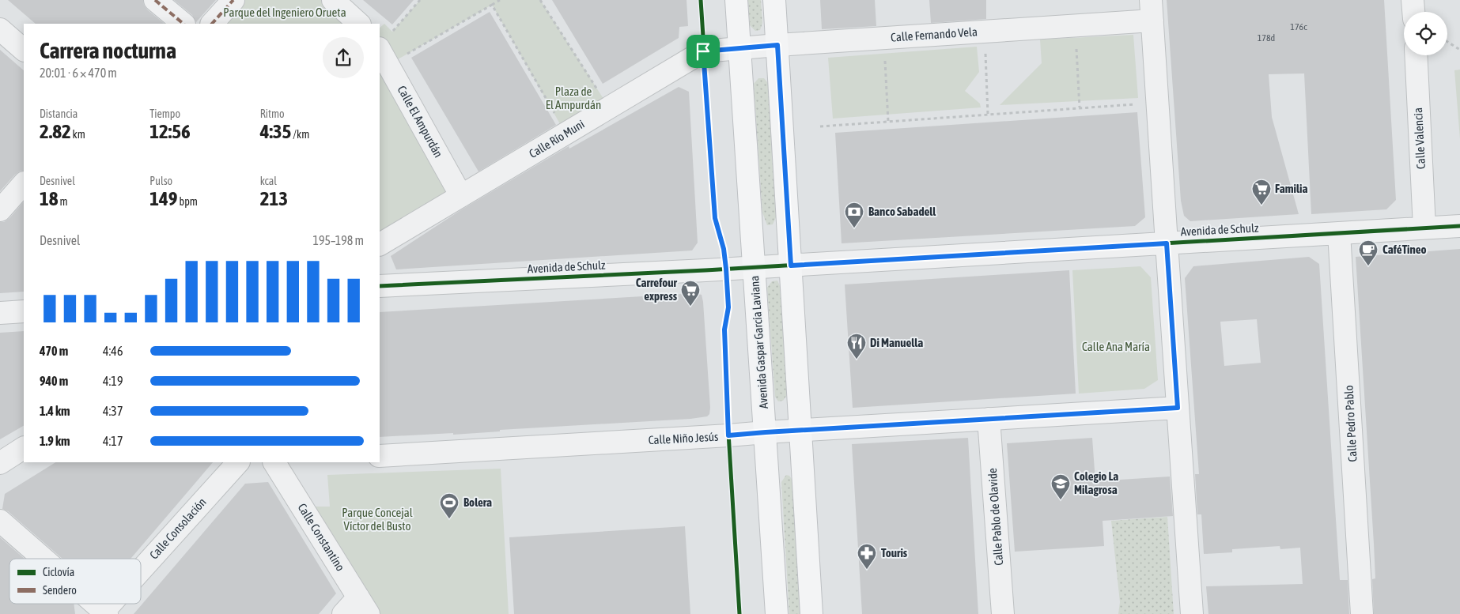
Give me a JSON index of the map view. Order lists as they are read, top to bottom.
{
  "streets": {
    "main road": ["Avenida Gaspar García Laviana"],
    "street": [
      "Calle Fernando Vela",
      "Calle El Ampurdán",
      "Calle Valencia",
      "Calle Río Muni",
      "Avenida de Schulz",
      "Calle Pedro Pablo",
      "Calle Niño Jesús",
      "Calle Pablo de Olavide",
      "Calle Consolación",
      "Calle Constantino"
    ]
  },
  "crossings": [
    ["Calle Fernando Vela", "Calle Río Muni"],
    ["Calle Fernando Vela", "Avenida Gaspar García Laviana"],
    ["Calle El Ampurdán", "Calle Río Muni"],
    ["Calle Valencia", "Avenida de Schulz"],
    ["Calle Río Muni", "Avenida Gaspar García Laviana"],
    ["Avenida de Schulz", "Avenida Gaspar García Laviana"],
    ["Avenida de Schulz", "Calle Pedro Pablo"],
    ["Avenida Gaspar García Laviana", "Calle Niño Jesús"],
    ["Calle Niño Jesús", "Calle Pablo de Olavide"]
  ],
  "parks": [
    "Parque del Ingeniero Orueta",
    "Plaza de El Ampurdán",
    "Calle Ana María",
    "Parque Concejal Víctor del Busto"
  ],
  "places": {
    "supermarket": ["Familia", "Carrefour express"],
    "bank": ["Banco Sabadell"],
    "cafe": ["CaféTineo"],
    "restaurant": ["Di Manuella"],
    "school or university": ["Colegio La Milagrosa"],
    "sports": ["Bolera"],
    "pharmacy": ["Touris"]
  },
  "house_numbers": ["176c", "178d"],
  "legend": ["Ciclovía", "Sendero"],
  "page": {
    "heading": ["Carrera nocturna", "20:01 · 6 × 470 m"],
    "stats": [
      ["Distancia", "2.82 km"],
      ["Tiempo", "12:56"],
      ["Ritmo", "4:35 /km"],
      ["Desnivel", "18 m"],
      ["Pulso", "149 bpm"],
      ["kcal", "213"]
    ],
    "chart": ["Desnivel", "195–198 m"],
    "list": [
      {
        "name": "470 m",
        "note": "4:46"
      },
      {
        "name": "940 m",
        "note": "4:19"
      },
      {
        "name": "1.4 km",
        "note": "4:37"
      },
      {
        "name": "1.9 km",
        "note": "4:17"
      }
    ]
  }
}
